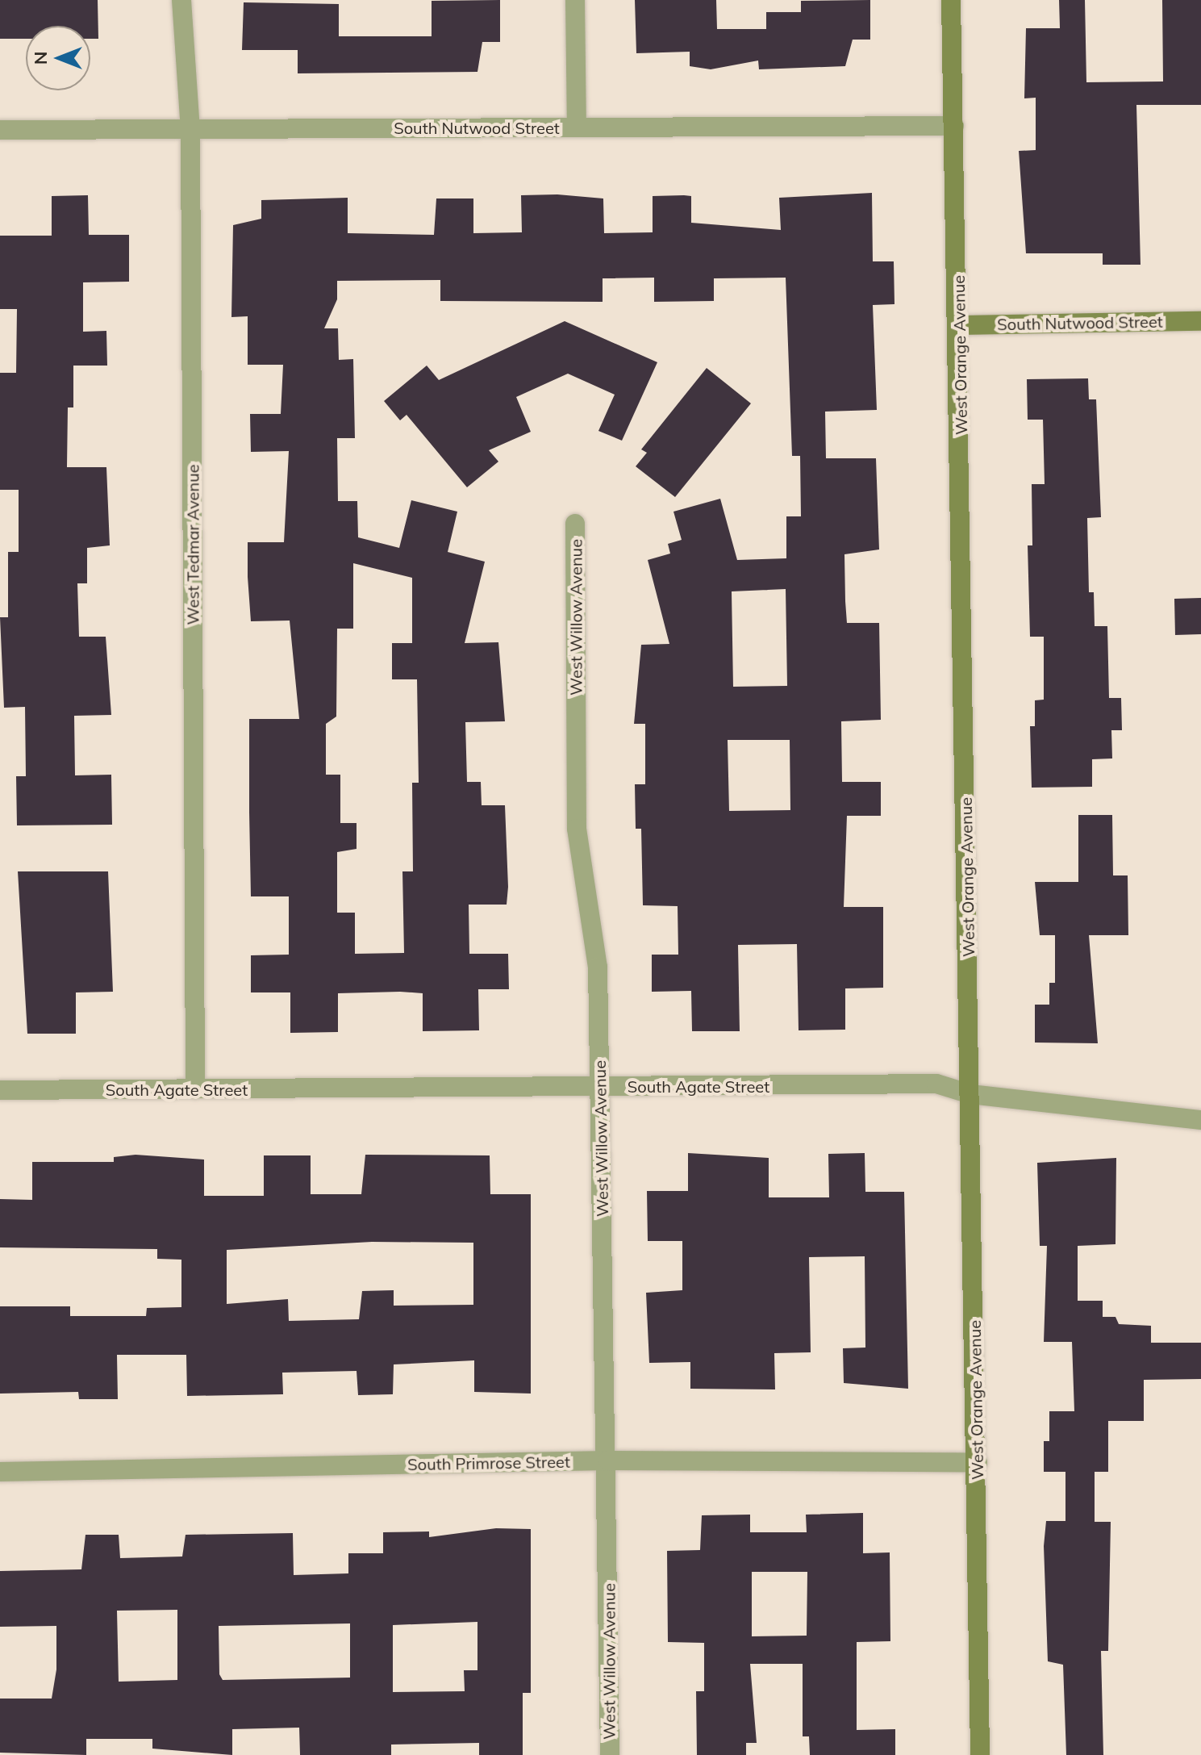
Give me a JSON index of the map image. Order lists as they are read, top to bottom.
{
  "streets": {
    "street": [
      "South Nutwood Street",
      "West Orange Avenue",
      "West Tedmar Avenue",
      "West Willow Avenue",
      "South Agate Street",
      "South Primrose Street"
    ]
  },
  "crossings": [
    ["South Nutwood Street", "West Orange Avenue"],
    ["South Nutwood Street", "West Tedmar Avenue"],
    ["West Orange Avenue", "South Agate Street"],
    ["West Orange Avenue", "South Primrose Street"],
    ["West Tedmar Avenue", "South Agate Street"],
    ["West Willow Avenue", "South Agate Street"],
    ["West Willow Avenue", "South Primrose Street"]
  ],
  "north": "left"
}
